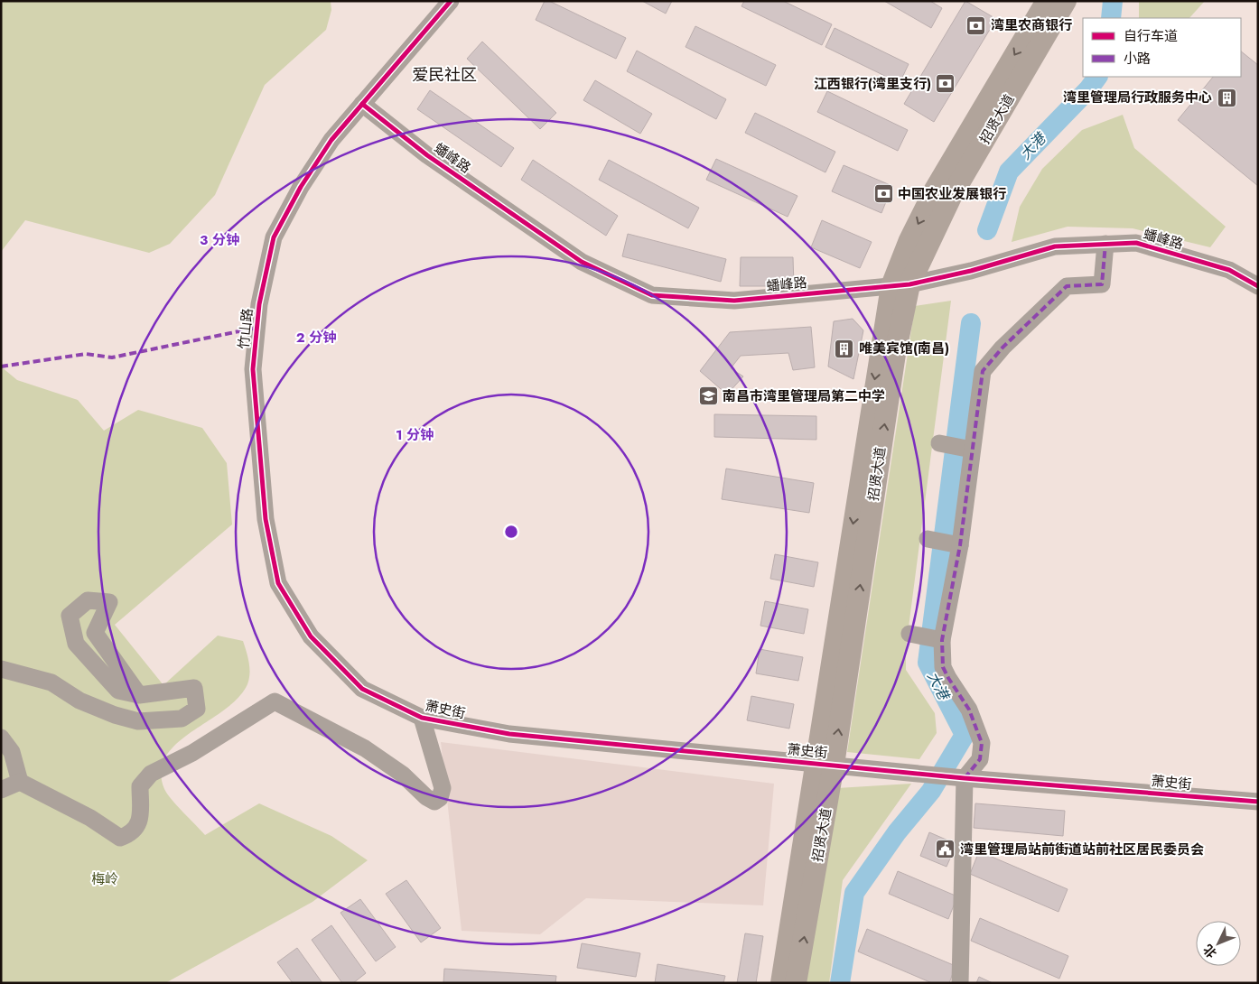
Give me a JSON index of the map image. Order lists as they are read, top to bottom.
{
  "streets": {
    "main road": ["招贤大道"],
    "street": ["蟠峰路", "竹山路", "萧史街"]
  },
  "crossings": [
    ["招贤大道", "蟠峰路"],
    ["招贤大道", "萧史街"],
    ["蟠峰路", "竹山路"],
    ["竹山路", "萧史街"]
  ],
  "districts": ["爱民社区"],
  "water": ["大港"],
  "parks": ["梅岭"],
  "places": {
    "bank": ["湾里农商银行", "江西银行(湾里支行)", "中国农业发展银行"],
    "building": ["湾里管理局行政服务中心", "唯美宾馆(南昌)"],
    "school or university": ["南昌市湾里管理局第二中学"],
    "public building": ["湾里管理局站前街道站前社区居民委员会"]
  },
  "legend": ["自行车道", "小路"],
  "north": "bottom left",
  "rings": ["3 分钟", "2 分钟", "1 分钟"]
}
